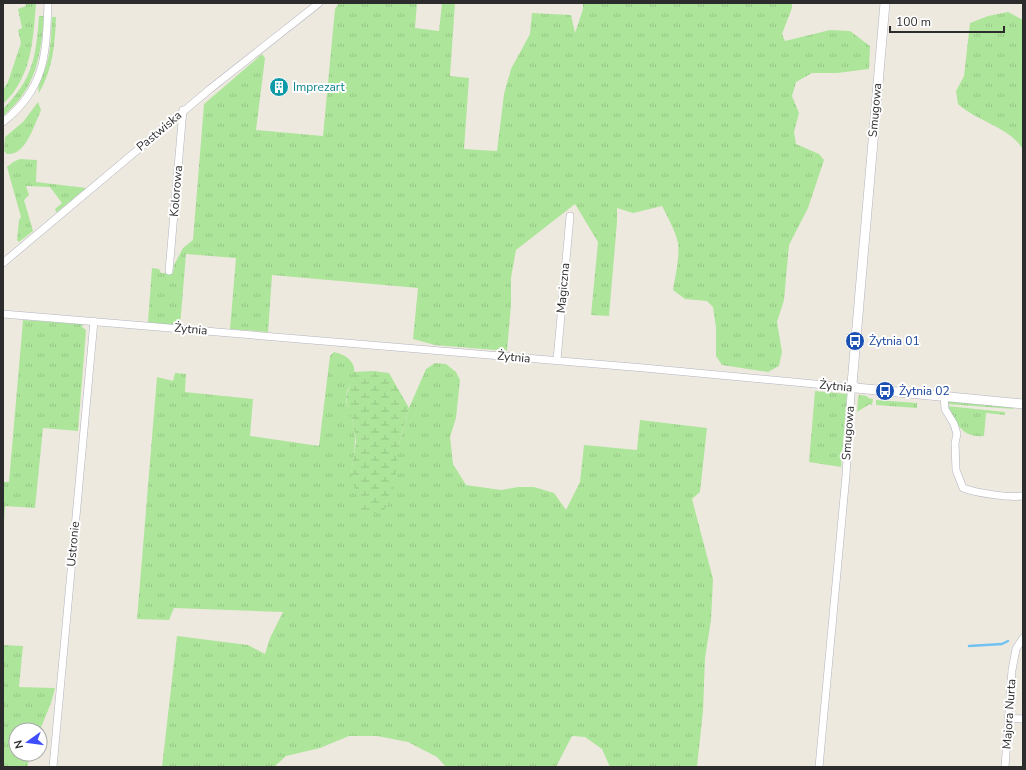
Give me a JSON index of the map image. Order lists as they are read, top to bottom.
{
  "streets": {
    "street": [
      "Smugowa",
      "Pastwiska",
      "Kolorowa",
      "Magiczna",
      "Żytnia",
      "Ustronie",
      "Majora Nurta"
    ]
  },
  "crossings": [
    ["Smugowa", "Żytnia"],
    ["Pastwiska", "Kolorowa"],
    ["Magiczna", "Żytnia"],
    ["Żytnia", "Ustronie"]
  ],
  "places": {
    "building": ["Imprezart"],
    "bus stop": ["Żytnia 01", "Żytnia 02"]
  },
  "scale_bar": "100 m",
  "north": "left"
}
